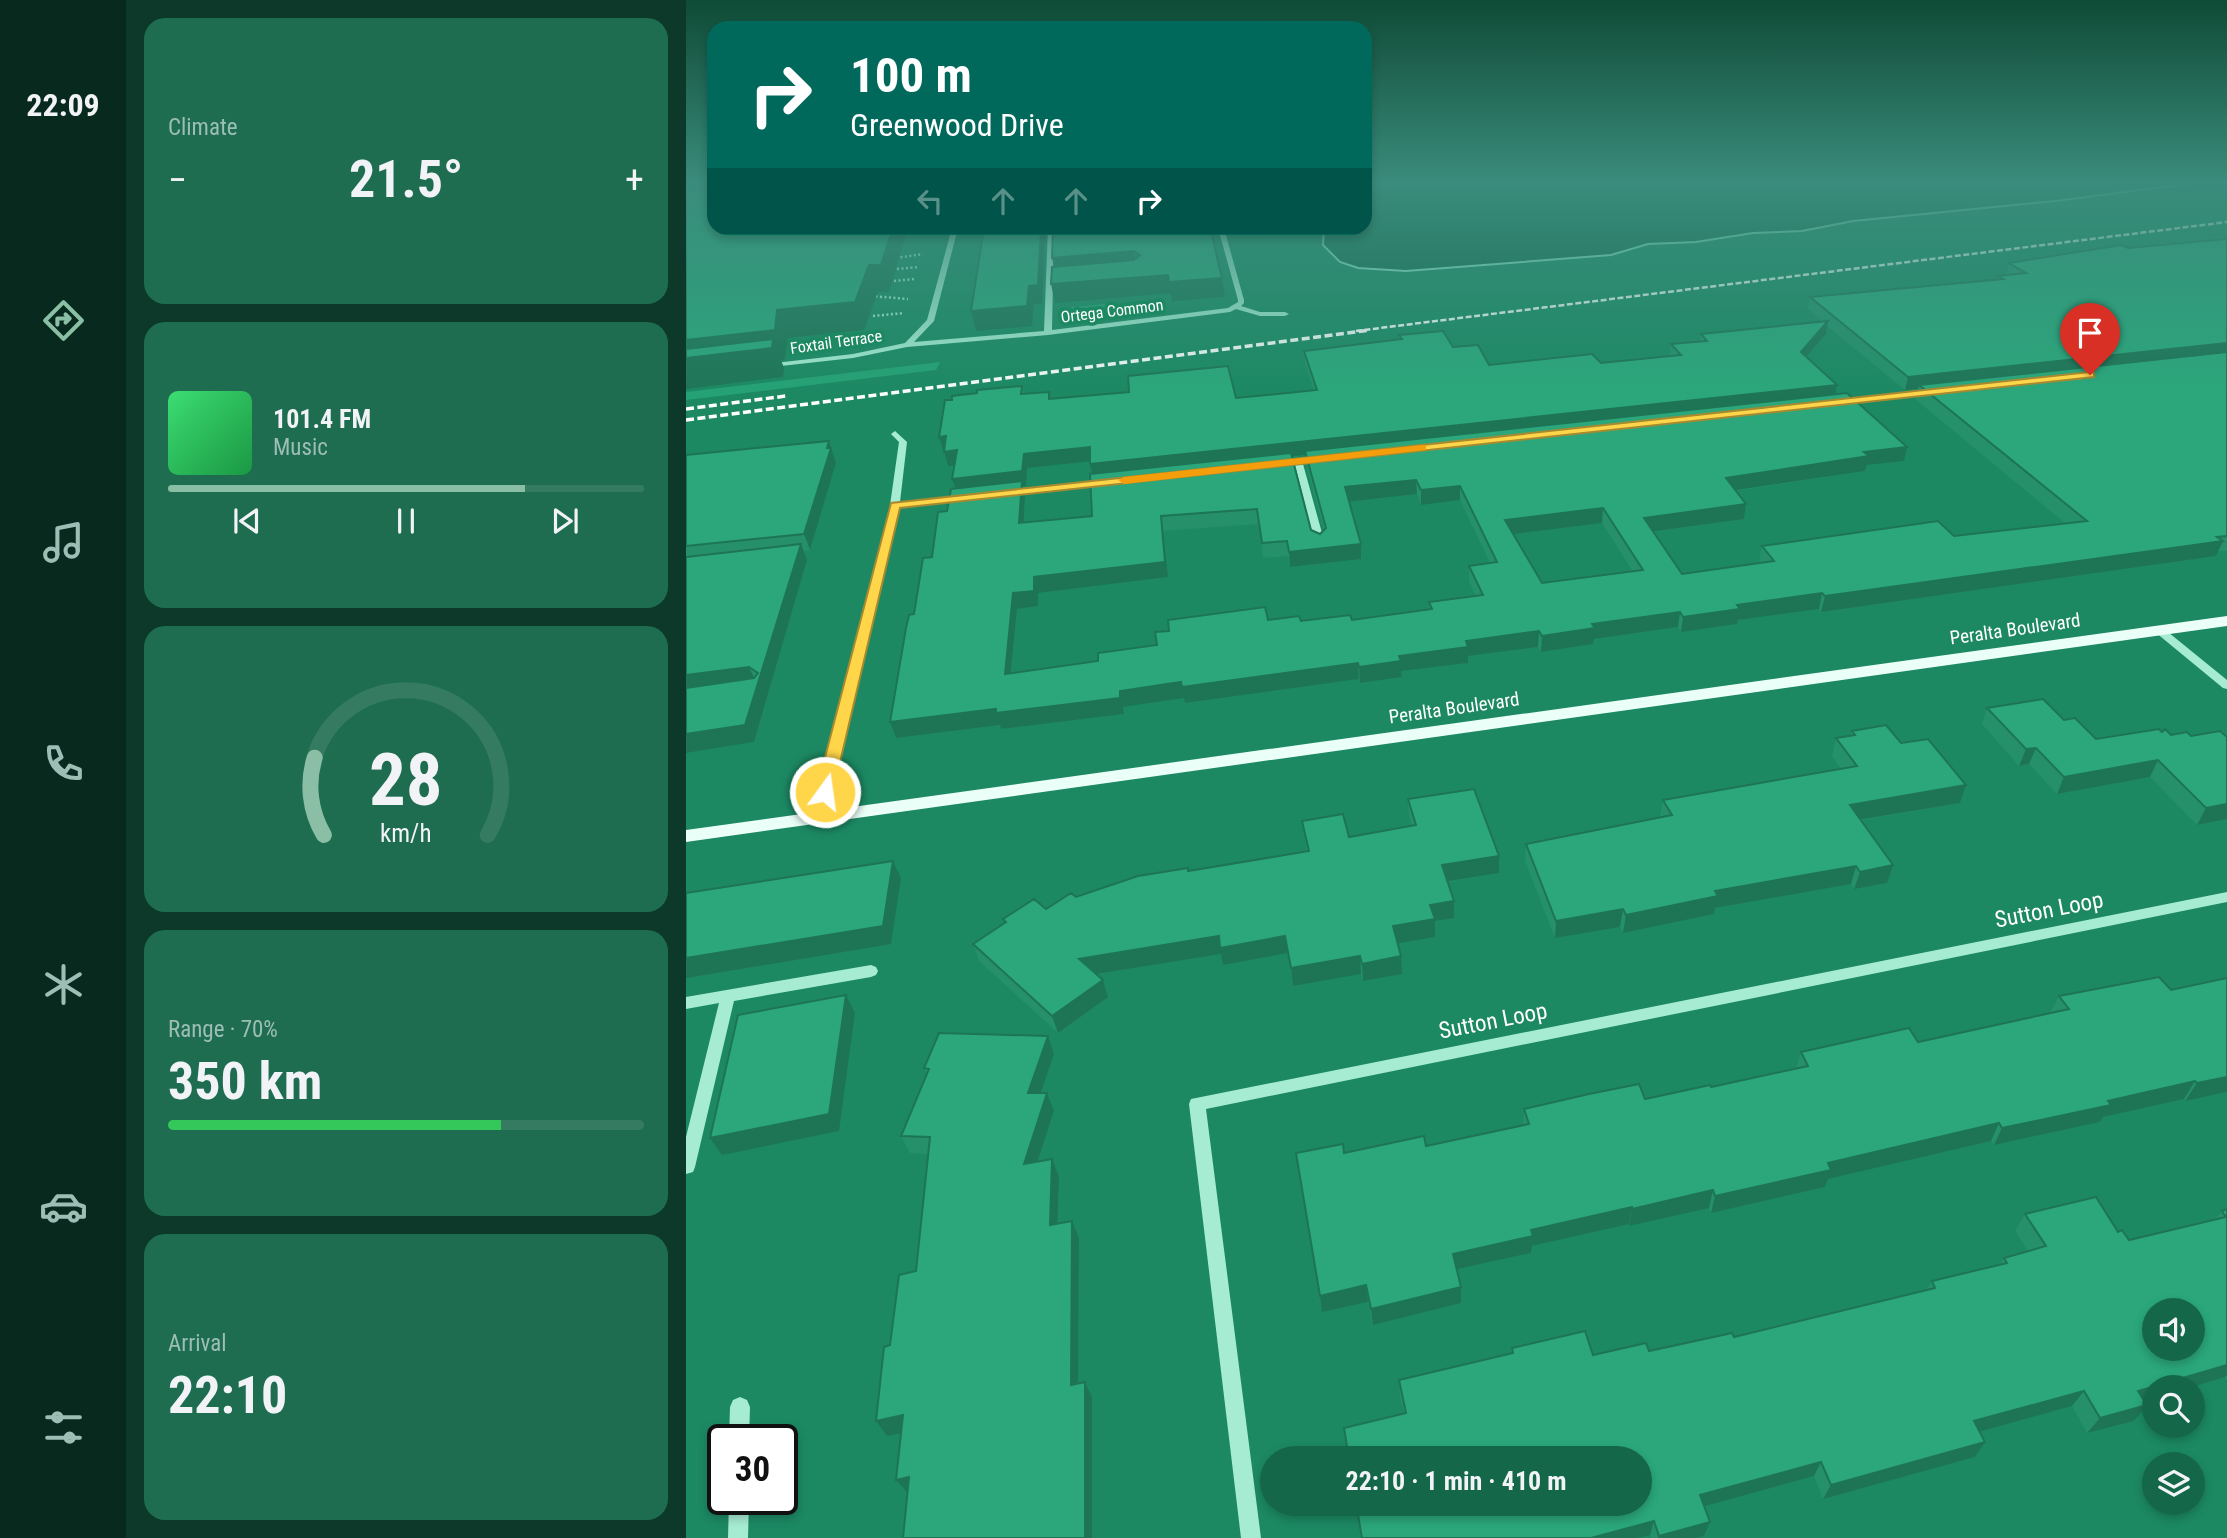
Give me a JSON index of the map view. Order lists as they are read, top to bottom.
{
  "streets": {
    "main road": ["Peralta Boulevard"],
    "street": ["Ortega Common", "Foxtail Terrace", "Sutton Loop"]
  },
  "crossings": [
    ["Ortega Common", "Foxtail Terrace"]
  ],
  "page": {
    "tabs": "22:09",
    "tile": [
      "Climate",
      ["Range · 70%", "350 km"],
      ["Arrival", "22:10"]
    ],
    "turn": ["100 m", "Greenwood Drive"],
    "heat": ["−", "21.5°", "+"],
    "song": ["101.4 FM", "Music"],
    "limit": "30",
    "trip": "22:10 · 1 min · 410 m",
    "gauge": ["28", "km/h"]
  }
}
